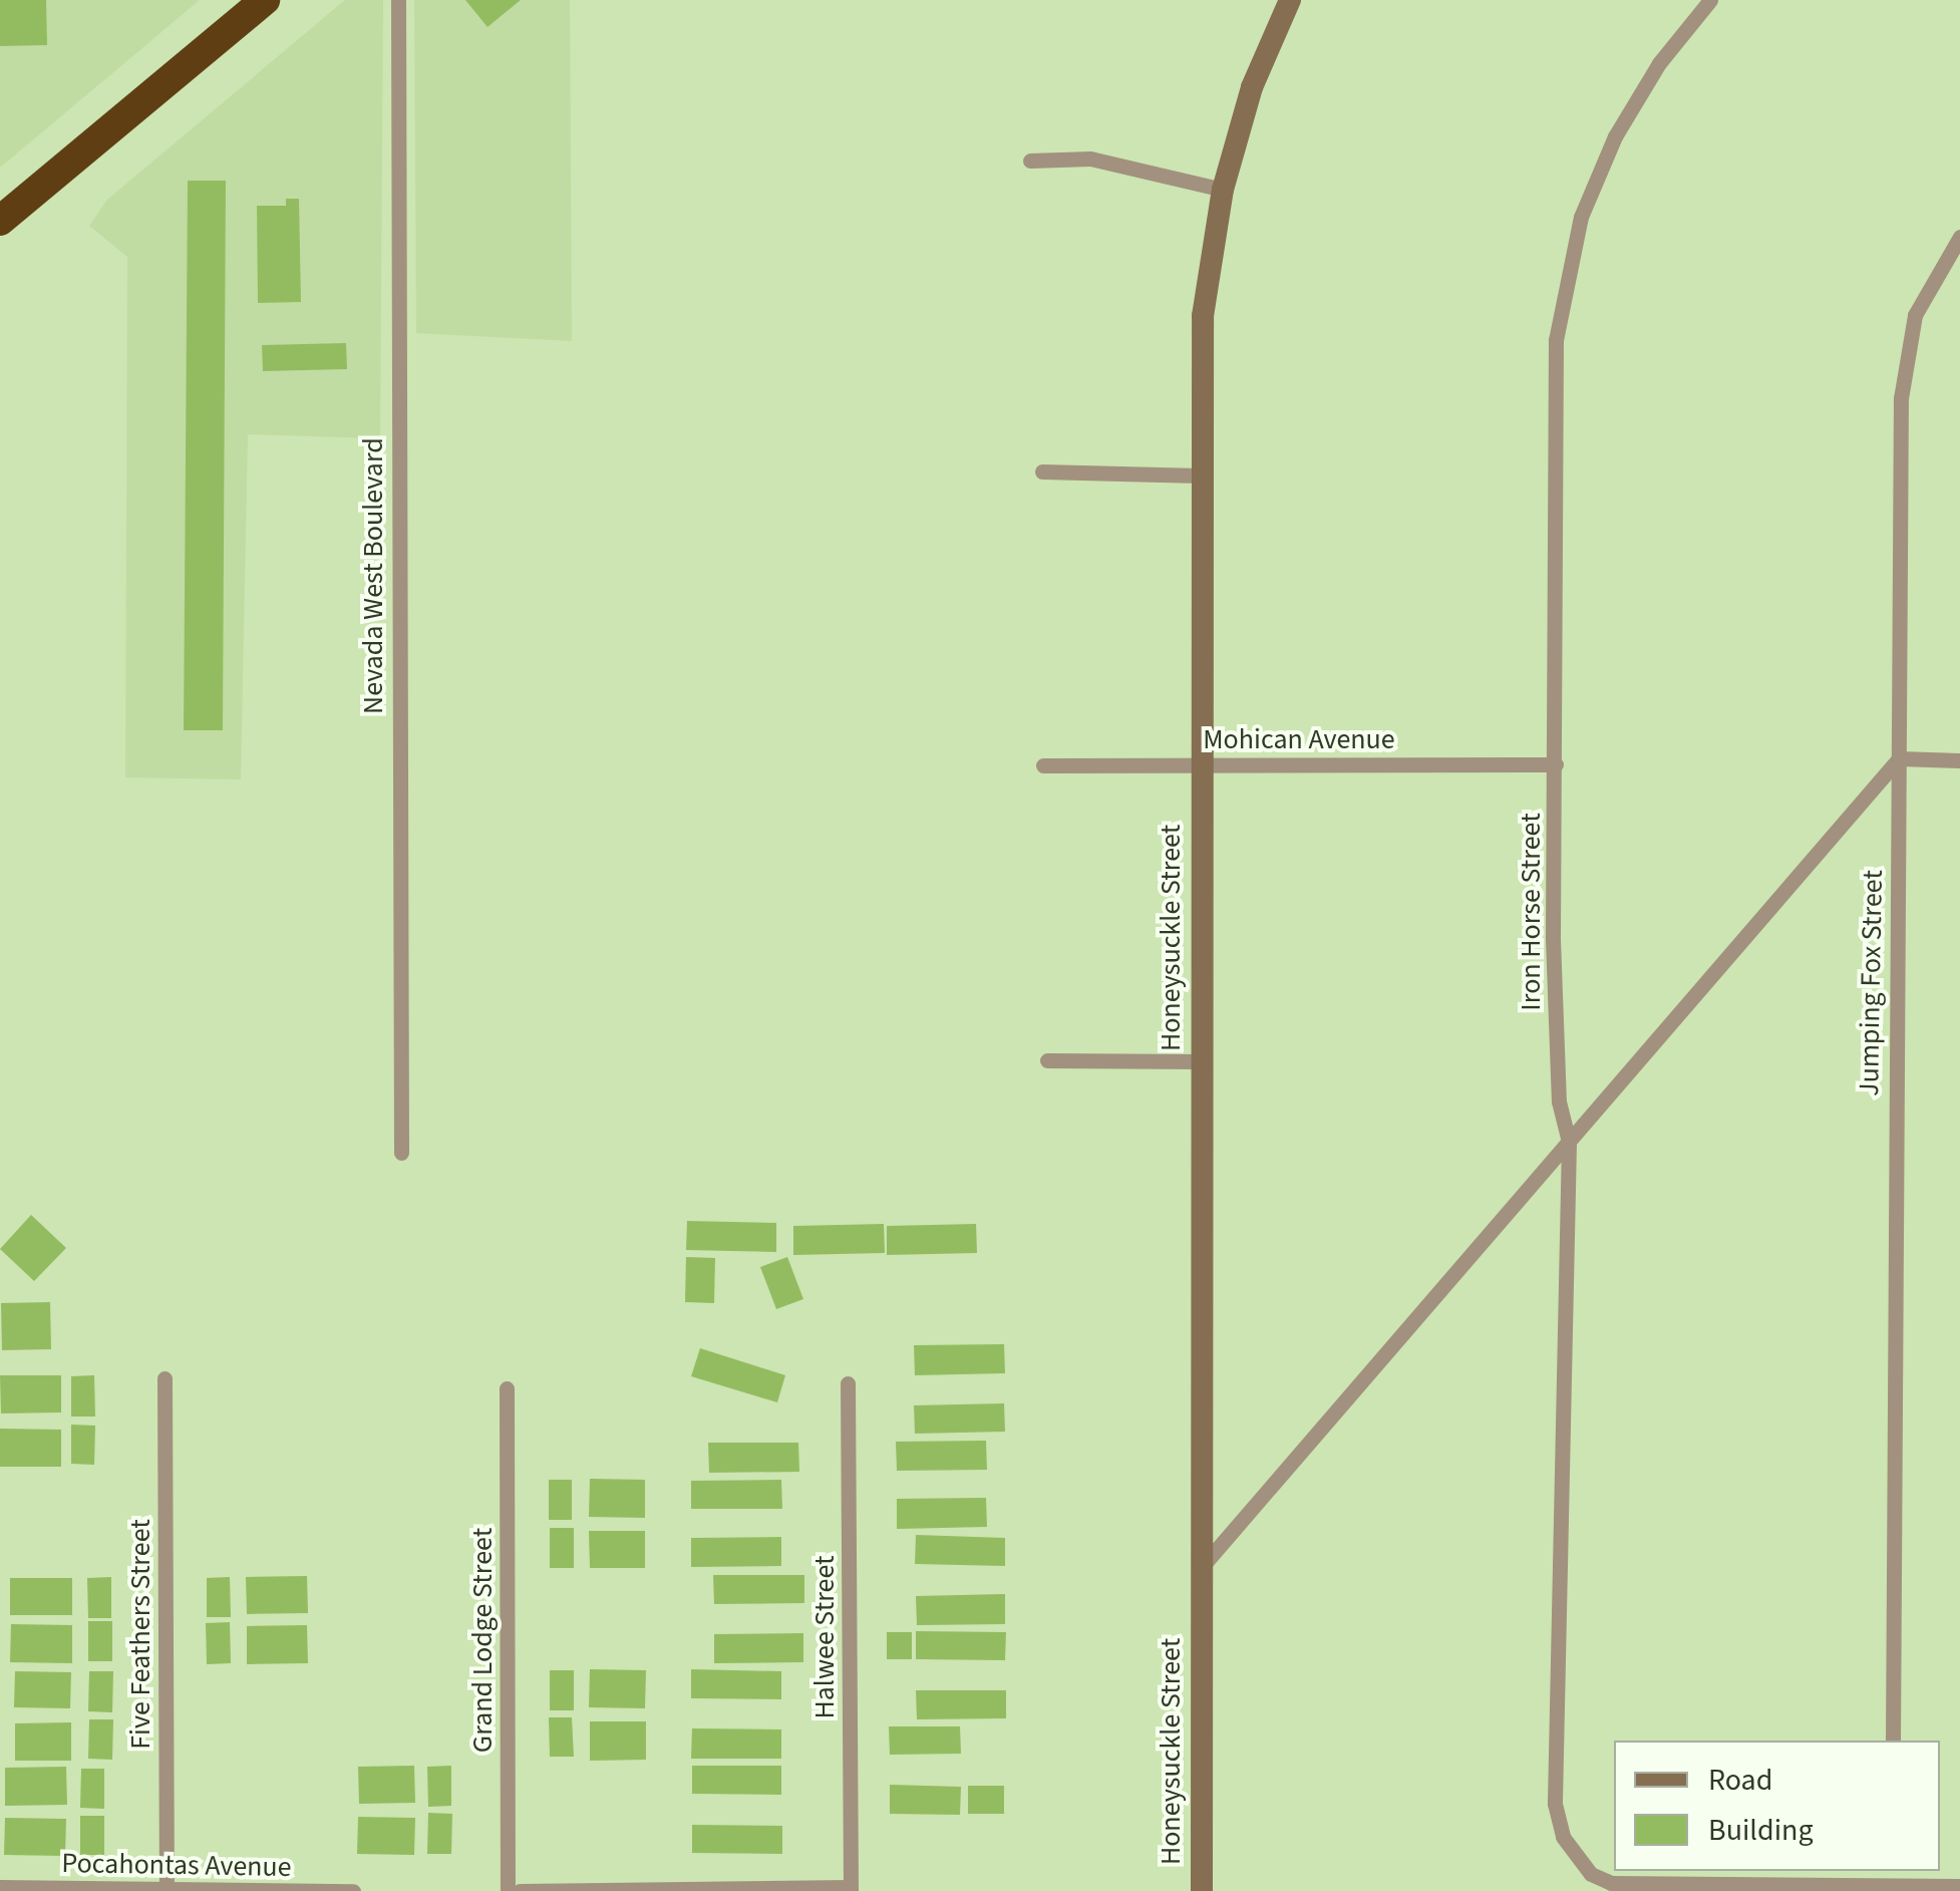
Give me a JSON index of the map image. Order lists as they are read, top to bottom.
{
  "streets": {
    "street": [
      "Nevada West Boulevard",
      "Mohican Avenue",
      "Iron Horse Street",
      "Honeysuckle Street",
      "Jumping Fox Street",
      "Five Feathers Street",
      "Halwee Street",
      "Grand Lodge Street",
      "Pocahontas Avenue"
    ]
  },
  "crossings": [
    ["Mohican Avenue", "Iron Horse Street"],
    ["Mohican Avenue", "Honeysuckle Street"],
    ["Five Feathers Street", "Pocahontas Avenue"]
  ],
  "legend": ["Road", "Building"]
}
